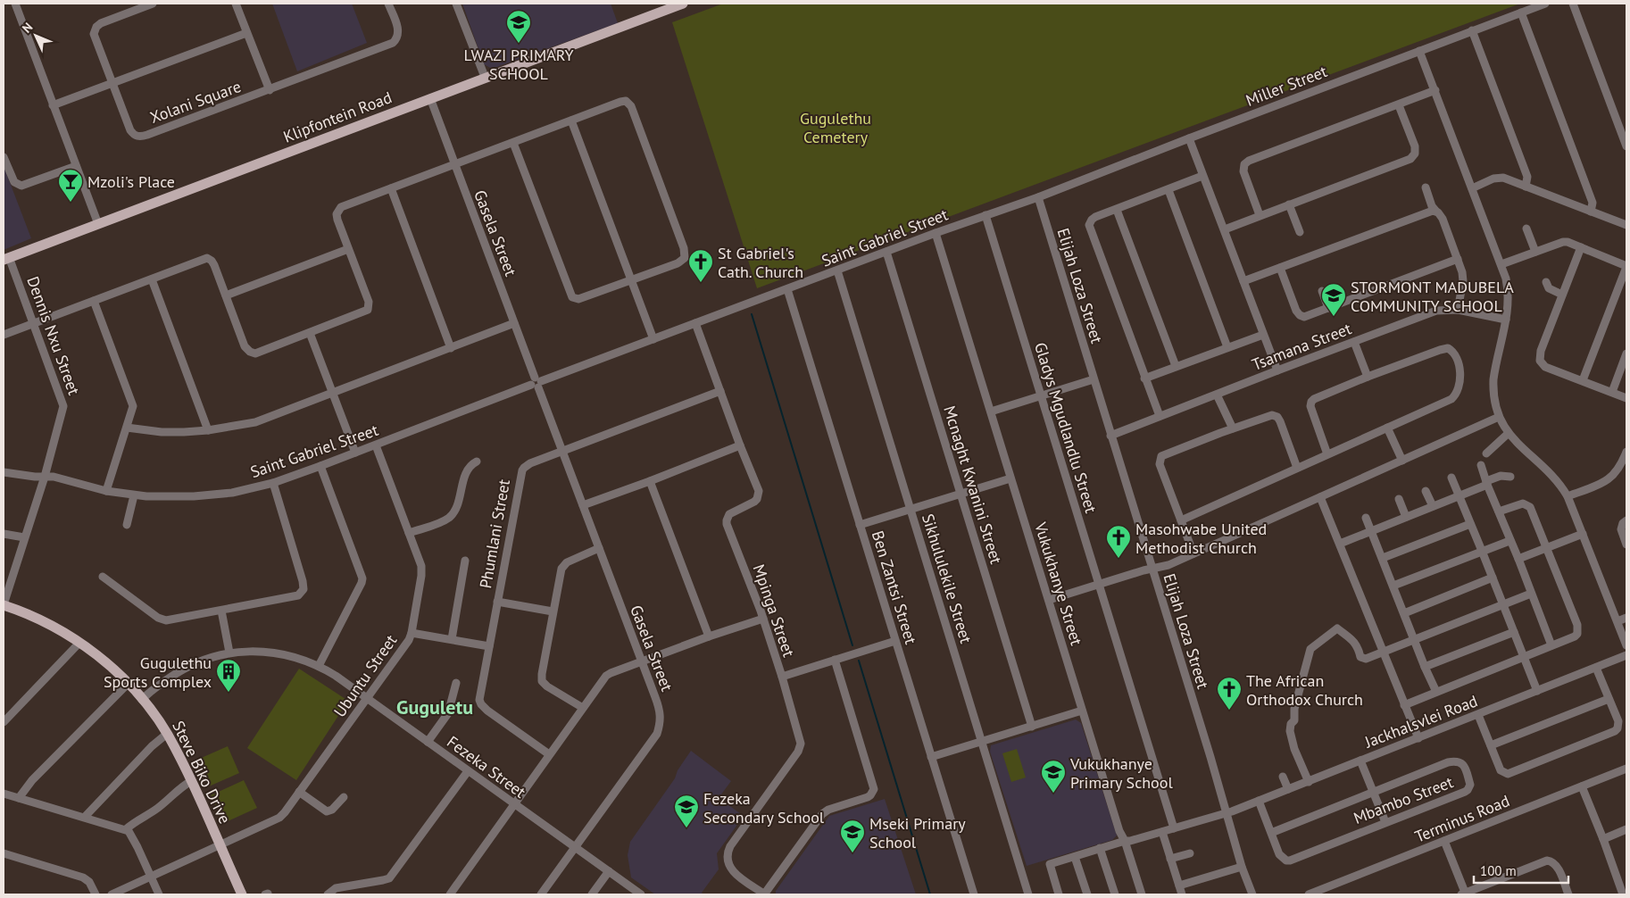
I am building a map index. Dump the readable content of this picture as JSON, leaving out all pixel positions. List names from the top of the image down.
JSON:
{
  "streets": {
    "main road": ["Klipfontein Road", "Steve Biko Drive"],
    "street": [
      "Miller Street",
      "Xolani Square",
      "Gasela Street",
      "Saint Gabriel Street",
      "Elijah Loza Street",
      "Dennis Nxu Street",
      "Tsamana Street",
      "Gladys Mgudlandlu Street",
      "Mcnaght Kwanini Street",
      "Phumlani Street",
      "Sikhululekile Street",
      "Vukukhanye Street",
      "Ben Zantsi Street",
      "Mpinga Street",
      "Ubuntu Street",
      "Jackhalsvlei Road",
      "Fezeka Street",
      "Mbambo Street",
      "Terminus Road"
    ]
  },
  "crossings": [
    ["Miller Street", "Saint Gabriel Street"],
    ["Miller Street", "Elijah Loza Street"],
    ["Klipfontein Road", "Gasela Street"],
    ["Klipfontein Road", "Dennis Nxu Street"],
    ["Gasela Street", "Saint Gabriel Street"],
    ["Gasela Street", "Phumlani Street"],
    ["Gasela Street", "Fezeka Street"],
    ["Saint Gabriel Street", "Elijah Loza Street"],
    ["Saint Gabriel Street", "Dennis Nxu Street"],
    ["Saint Gabriel Street", "Gladys Mgudlandlu Street"],
    ["Saint Gabriel Street", "Mcnaght Kwanini Street"],
    ["Saint Gabriel Street", "Sikhululekile Street"],
    ["Saint Gabriel Street", "Vukukhanye Street"],
    ["Saint Gabriel Street", "Ben Zantsi Street"],
    ["Saint Gabriel Street", "Mpinga Street"],
    ["Saint Gabriel Street", "Ubuntu Street"],
    ["Elijah Loza Street", "Tsamana Street"],
    ["Elijah Loza Street", "Jackhalsvlei Road"],
    ["Dennis Nxu Street", "Steve Biko Drive"],
    ["Phumlani Street", "Mpinga Street"],
    ["Ubuntu Street", "Fezeka Street"],
    ["Ubuntu Street", "Steve Biko Drive"],
    ["Jackhalsvlei Road", "Mbambo Street"],
    ["Fezeka Street", "Steve Biko Drive"]
  ],
  "districts": ["Guguletu"],
  "parks": ["Gugulethu Cemetery"],
  "places": {
    "school or university": [
      "LWAZI PRIMARY SCHOOL",
      "STORMONT MADUBELA COMMUNITY SCHOOL",
      "Vukukhanye Primary School",
      "Fezeka Secondary School",
      "Mseki Primary School"
    ],
    "bar": ["Mzoli's Place"],
    "church": ["St Gabriel's Cath. Church", "Masohwabe United Methodist Church", "The African Orthodox Church"],
    "building": ["Gugulethu Sports Complex"]
  },
  "scale_bar": "100 m",
  "north": "top left"
}
